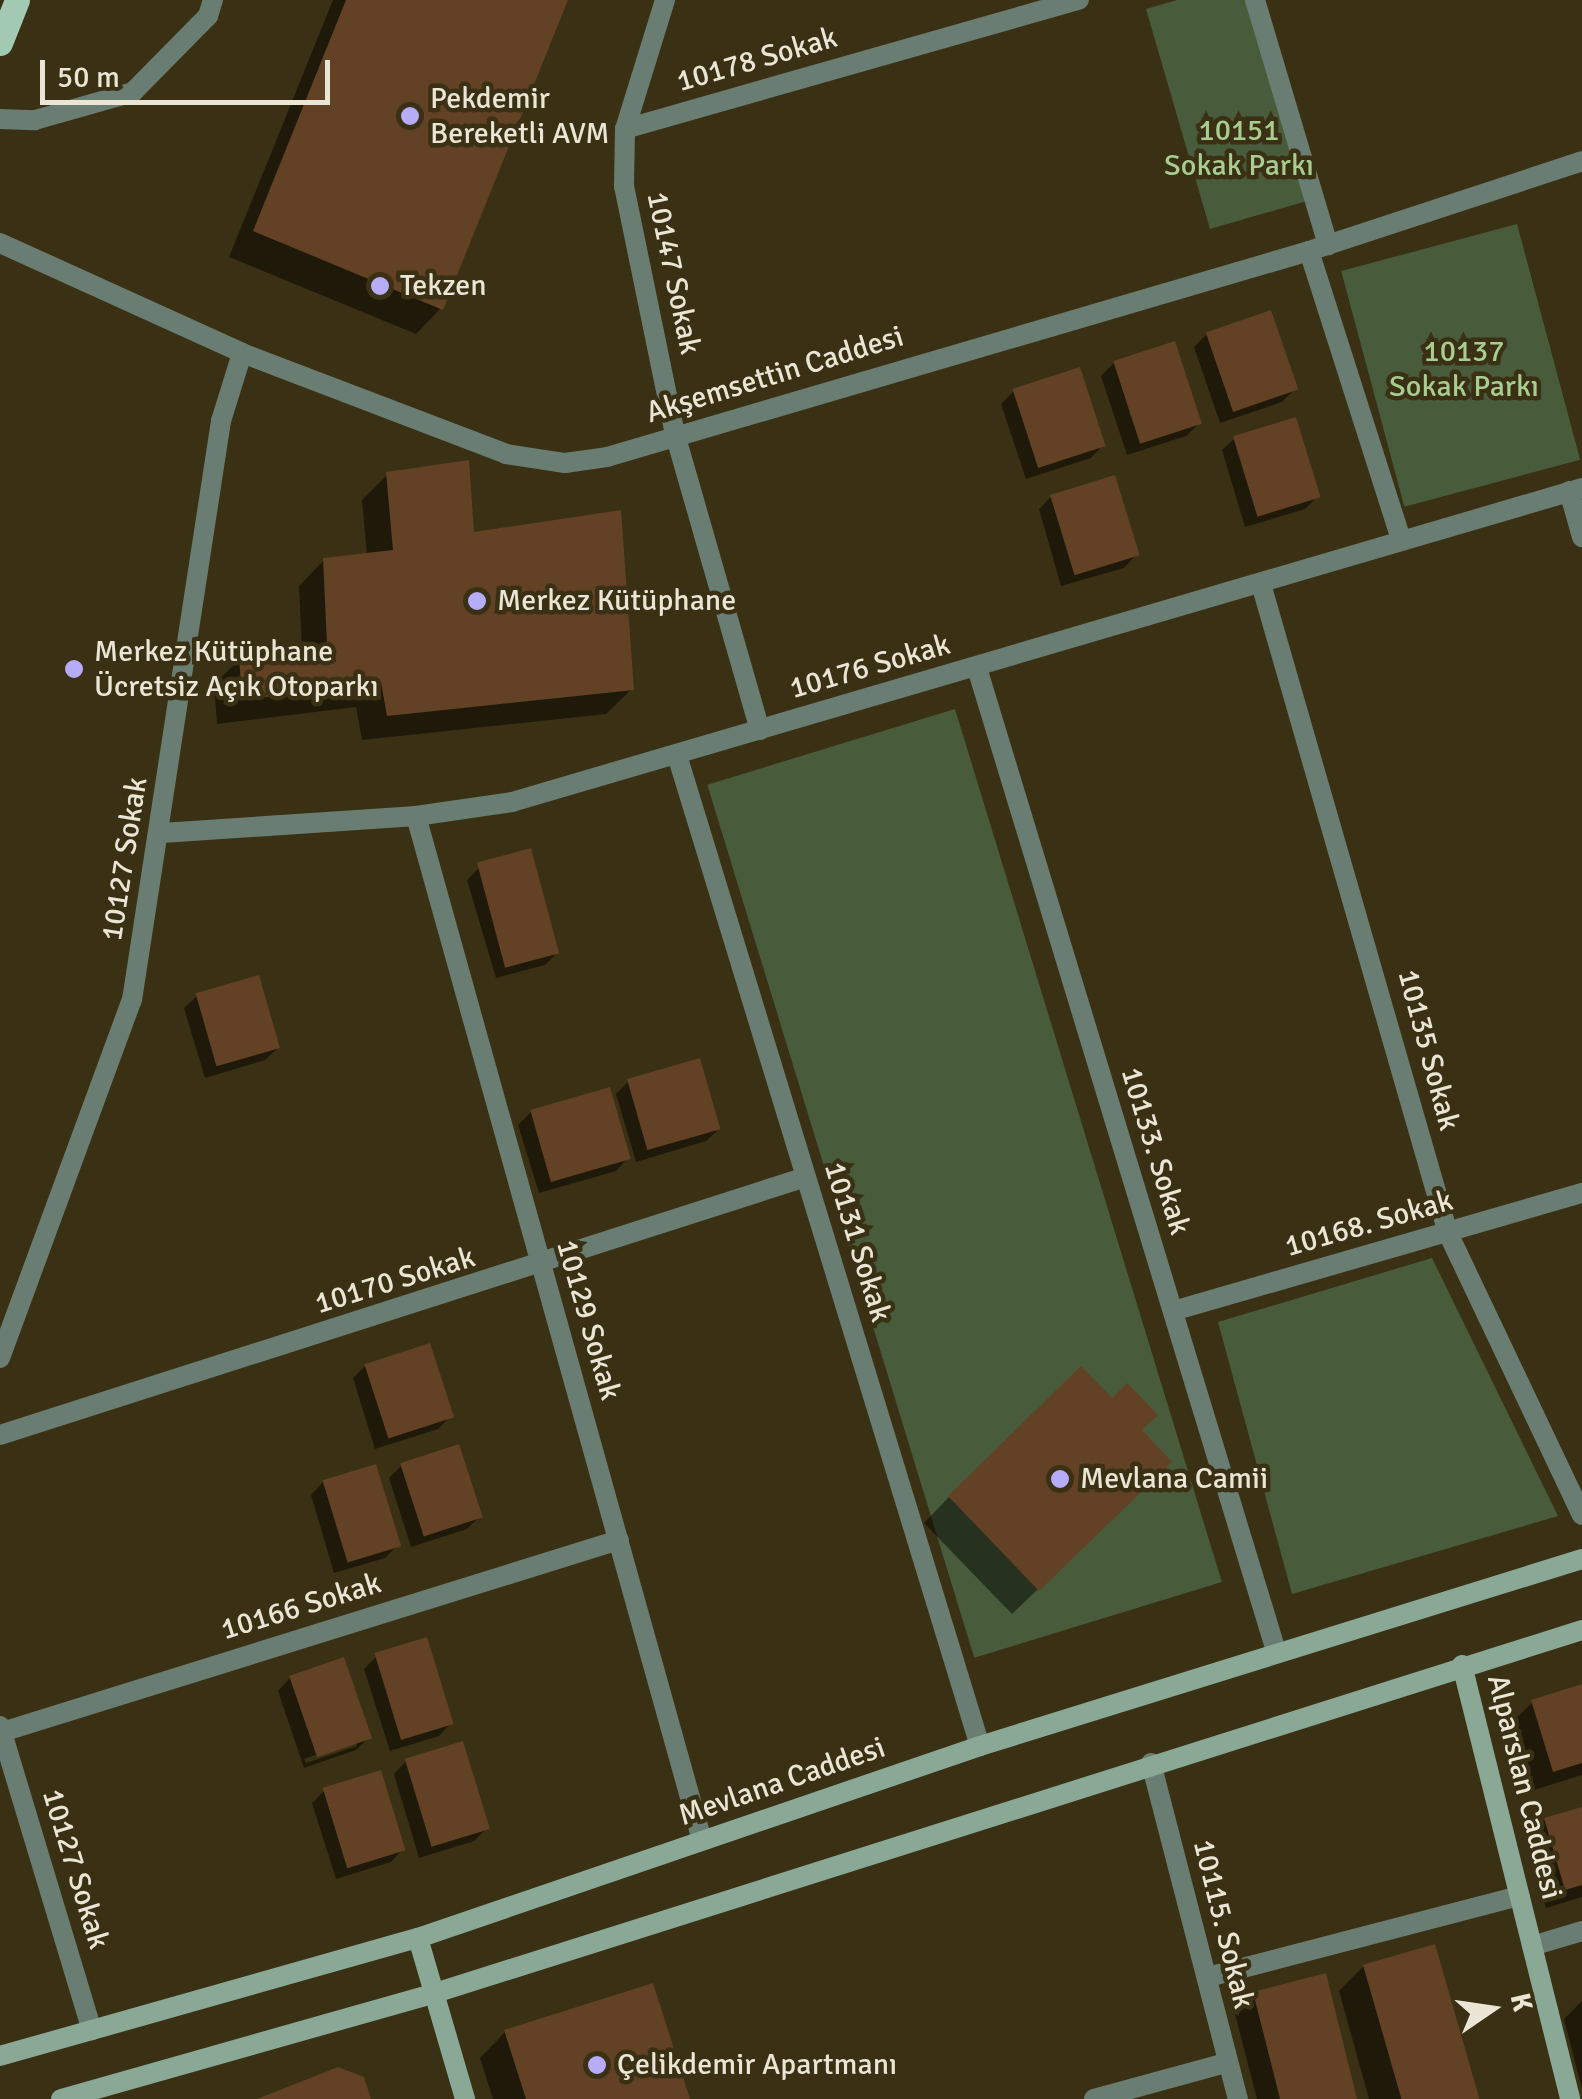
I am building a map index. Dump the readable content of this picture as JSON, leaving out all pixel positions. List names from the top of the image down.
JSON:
{
  "streets": {
    "street": [
      "10178 Sokak",
      "10147 Sokak",
      "Akşemsettin Caddesi",
      "10176 Sokak",
      "10127 Sokak",
      "10135 Sokak",
      "10133. Sokak",
      "10168. Sokak",
      "10131 Sokak",
      "10170 Sokak",
      "10129 Sokak",
      "10166 Sokak",
      "Mevlana Caddesi",
      "Alparslan Caddesi",
      "10115. Sokak"
    ]
  },
  "crossings": [
    ["10178 Sokak", "10147 Sokak"],
    ["10147 Sokak", "Akşemsettin Caddesi"],
    ["10147 Sokak", "10176 Sokak"],
    ["Akşemsettin Caddesi", "10127 Sokak"],
    ["10176 Sokak", "10127 Sokak"],
    ["10176 Sokak", "10135 Sokak"],
    ["10176 Sokak", "10133. Sokak"],
    ["10176 Sokak", "10131 Sokak"],
    ["10176 Sokak", "10129 Sokak"],
    ["10127 Sokak", "10166 Sokak"],
    ["10127 Sokak", "Mevlana Caddesi"],
    ["10135 Sokak", "10168. Sokak"],
    ["10133. Sokak", "10168. Sokak"],
    ["10133. Sokak", "Mevlana Caddesi"],
    ["10131 Sokak", "10170 Sokak"],
    ["10131 Sokak", "Mevlana Caddesi"],
    ["10170 Sokak", "10129 Sokak"],
    ["10129 Sokak", "10166 Sokak"],
    ["10129 Sokak", "Mevlana Caddesi"]
  ],
  "parks": ["10151 Sokak Parkı", "10137 Sokak Parkı"],
  "places": [
    "Pekdemir Bereketli AVM",
    "Tekzen",
    "Merkez Kütüphane",
    "Merkez Kütüphane Ücretsiz Açık Otoparkı",
    "Mevlana Camii",
    "Çelikdemir Apartmanı"
  ],
  "scale_bar": "50 m",
  "north": "right"
}
